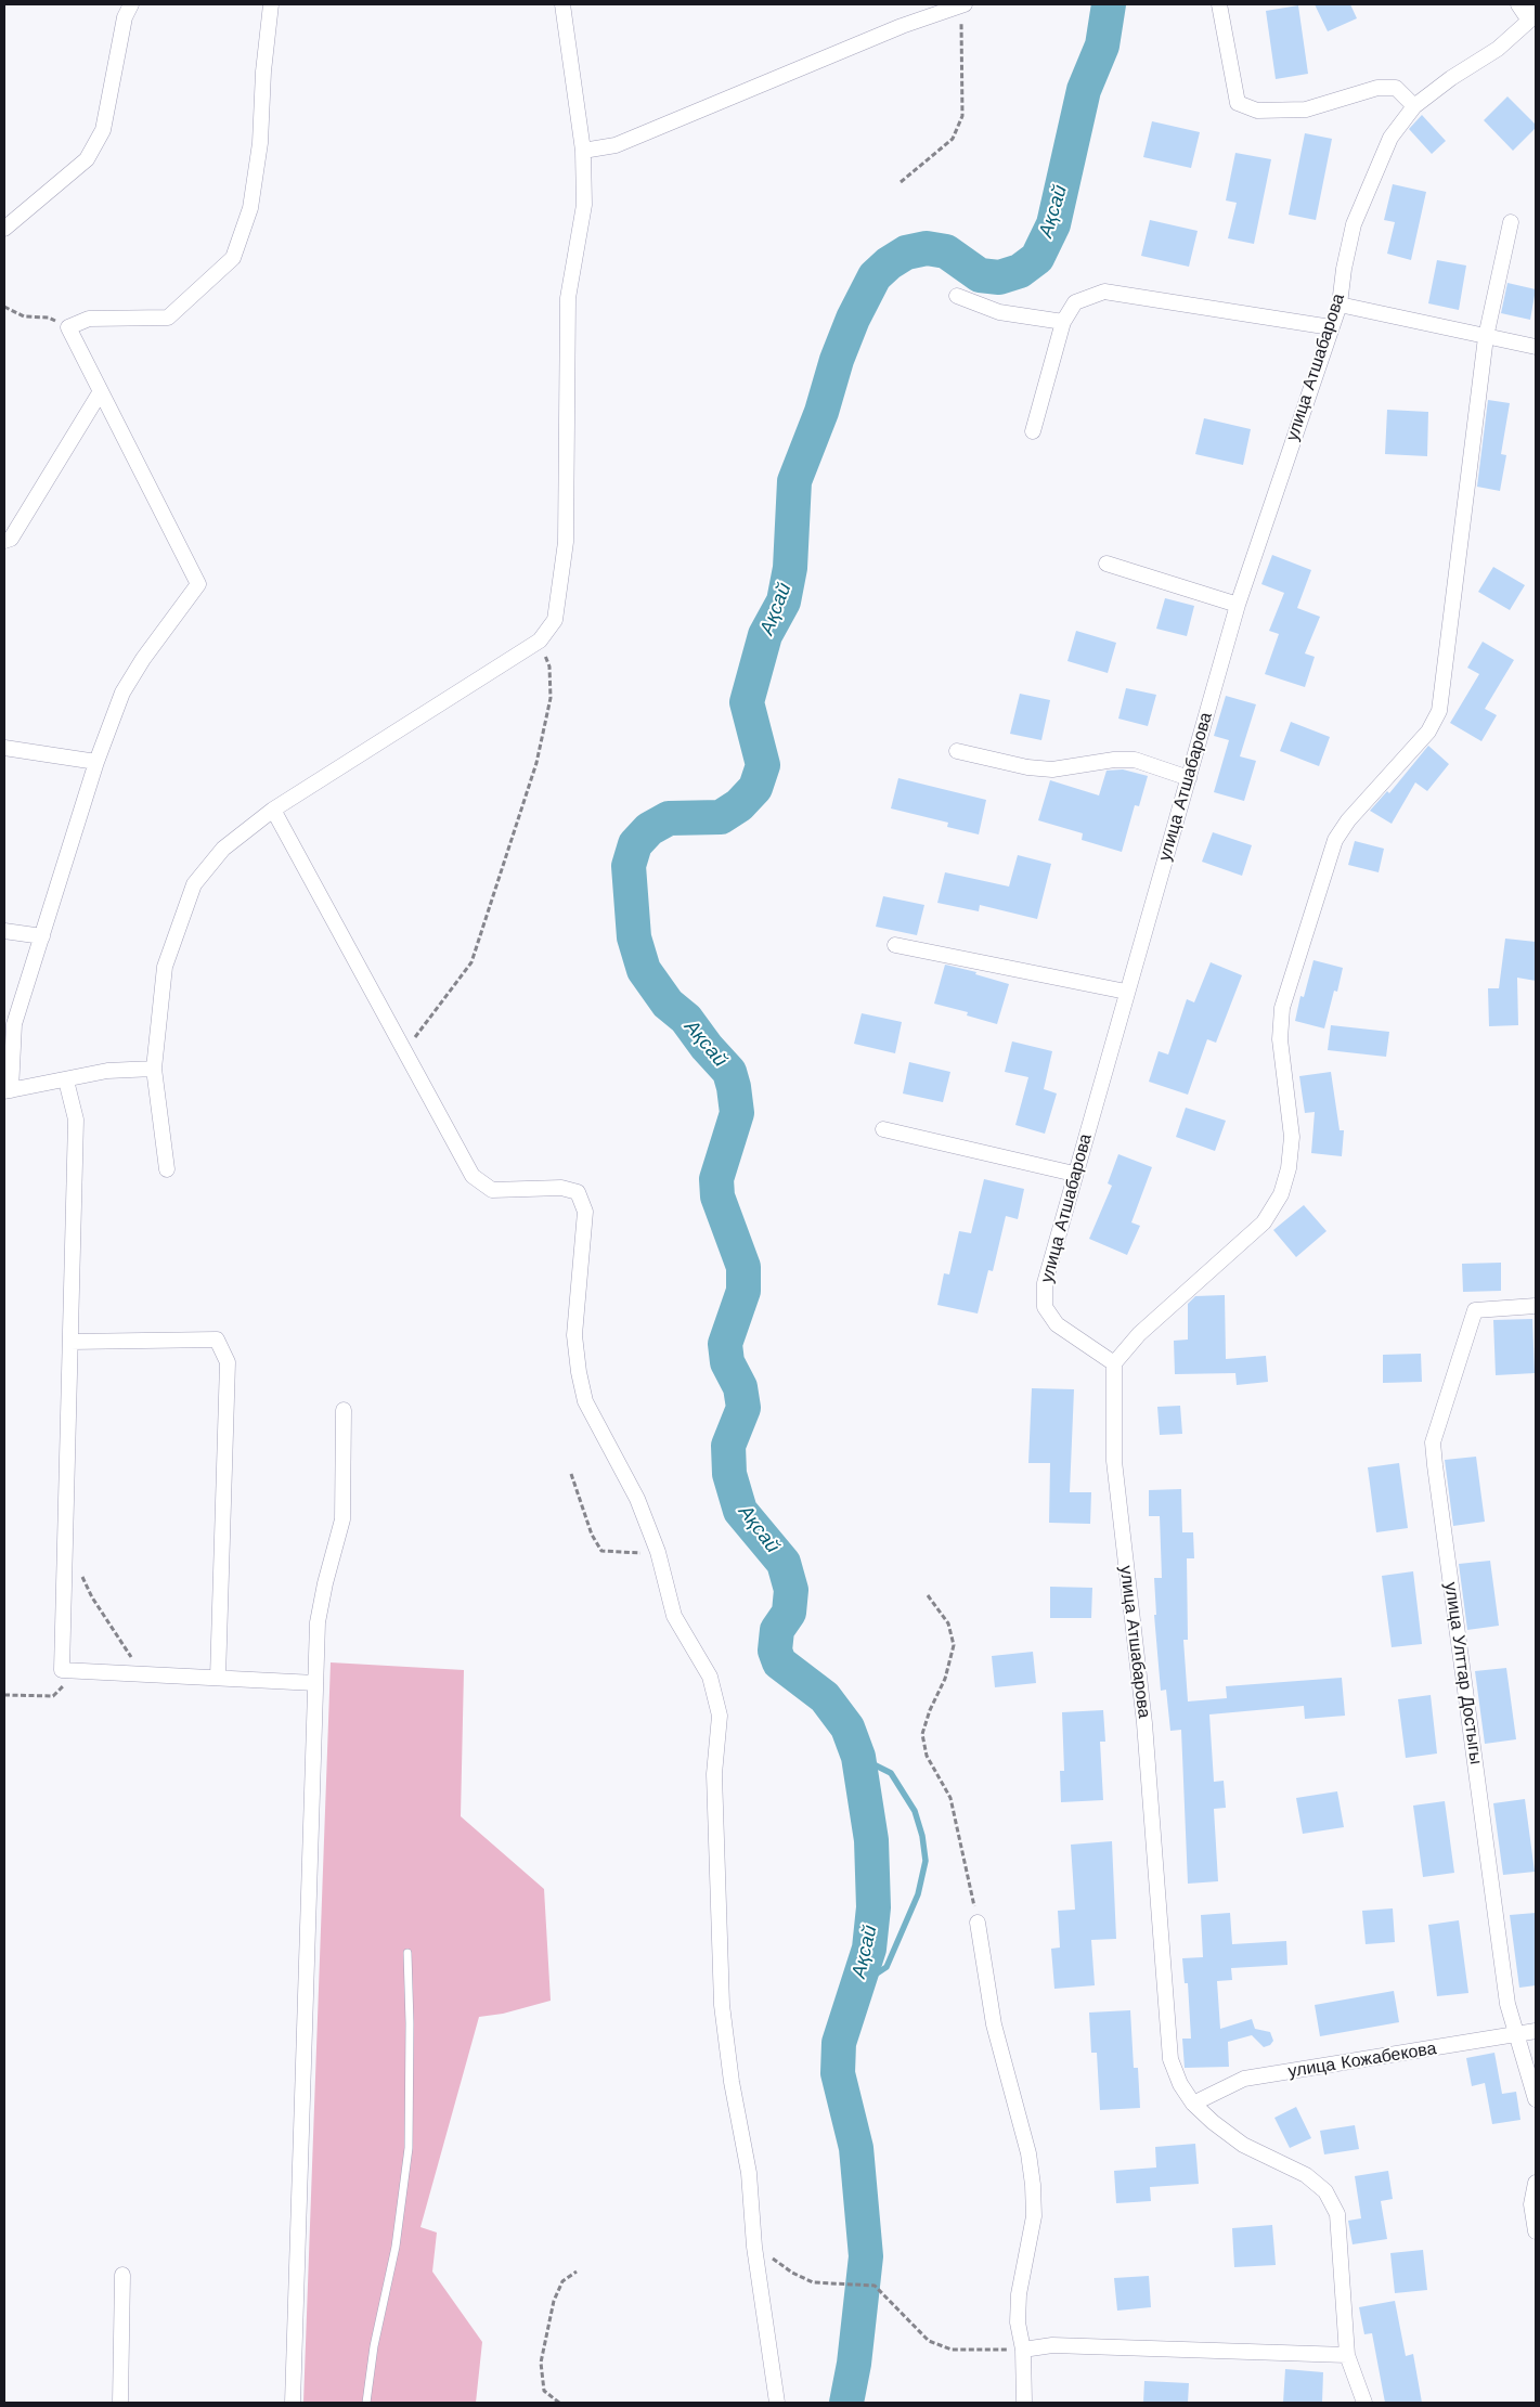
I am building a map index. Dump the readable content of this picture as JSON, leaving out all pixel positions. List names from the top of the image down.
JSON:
{
  "streets": {
    "street": ["улица Атшабарова", "улица Улттар Достыгы", "улица Кожабекова"]
  },
  "crossings": [
    ["улица Атшабарова", "улица Кожабекова"],
    ["улица Улттар Достыгы", "улица Кожабекова"]
  ],
  "water": ["Ақсай"]
}
